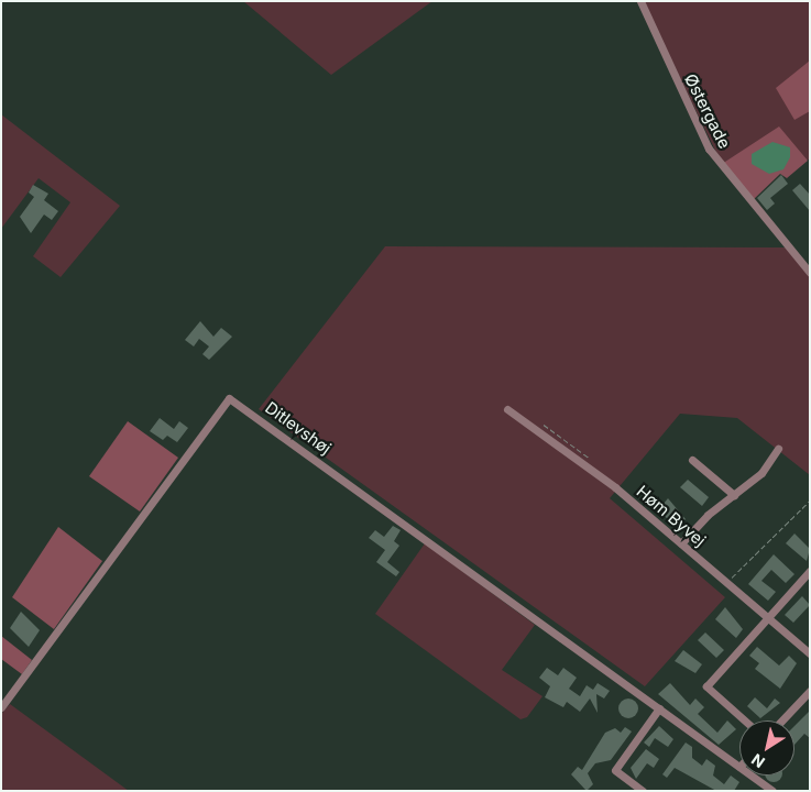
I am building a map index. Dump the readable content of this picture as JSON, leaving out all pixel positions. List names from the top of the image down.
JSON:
{
  "streets": {
    "street": ["Østergade", "Ditlevshøj", "Høm Byvej"]
  },
  "north": "bottom left"
}
